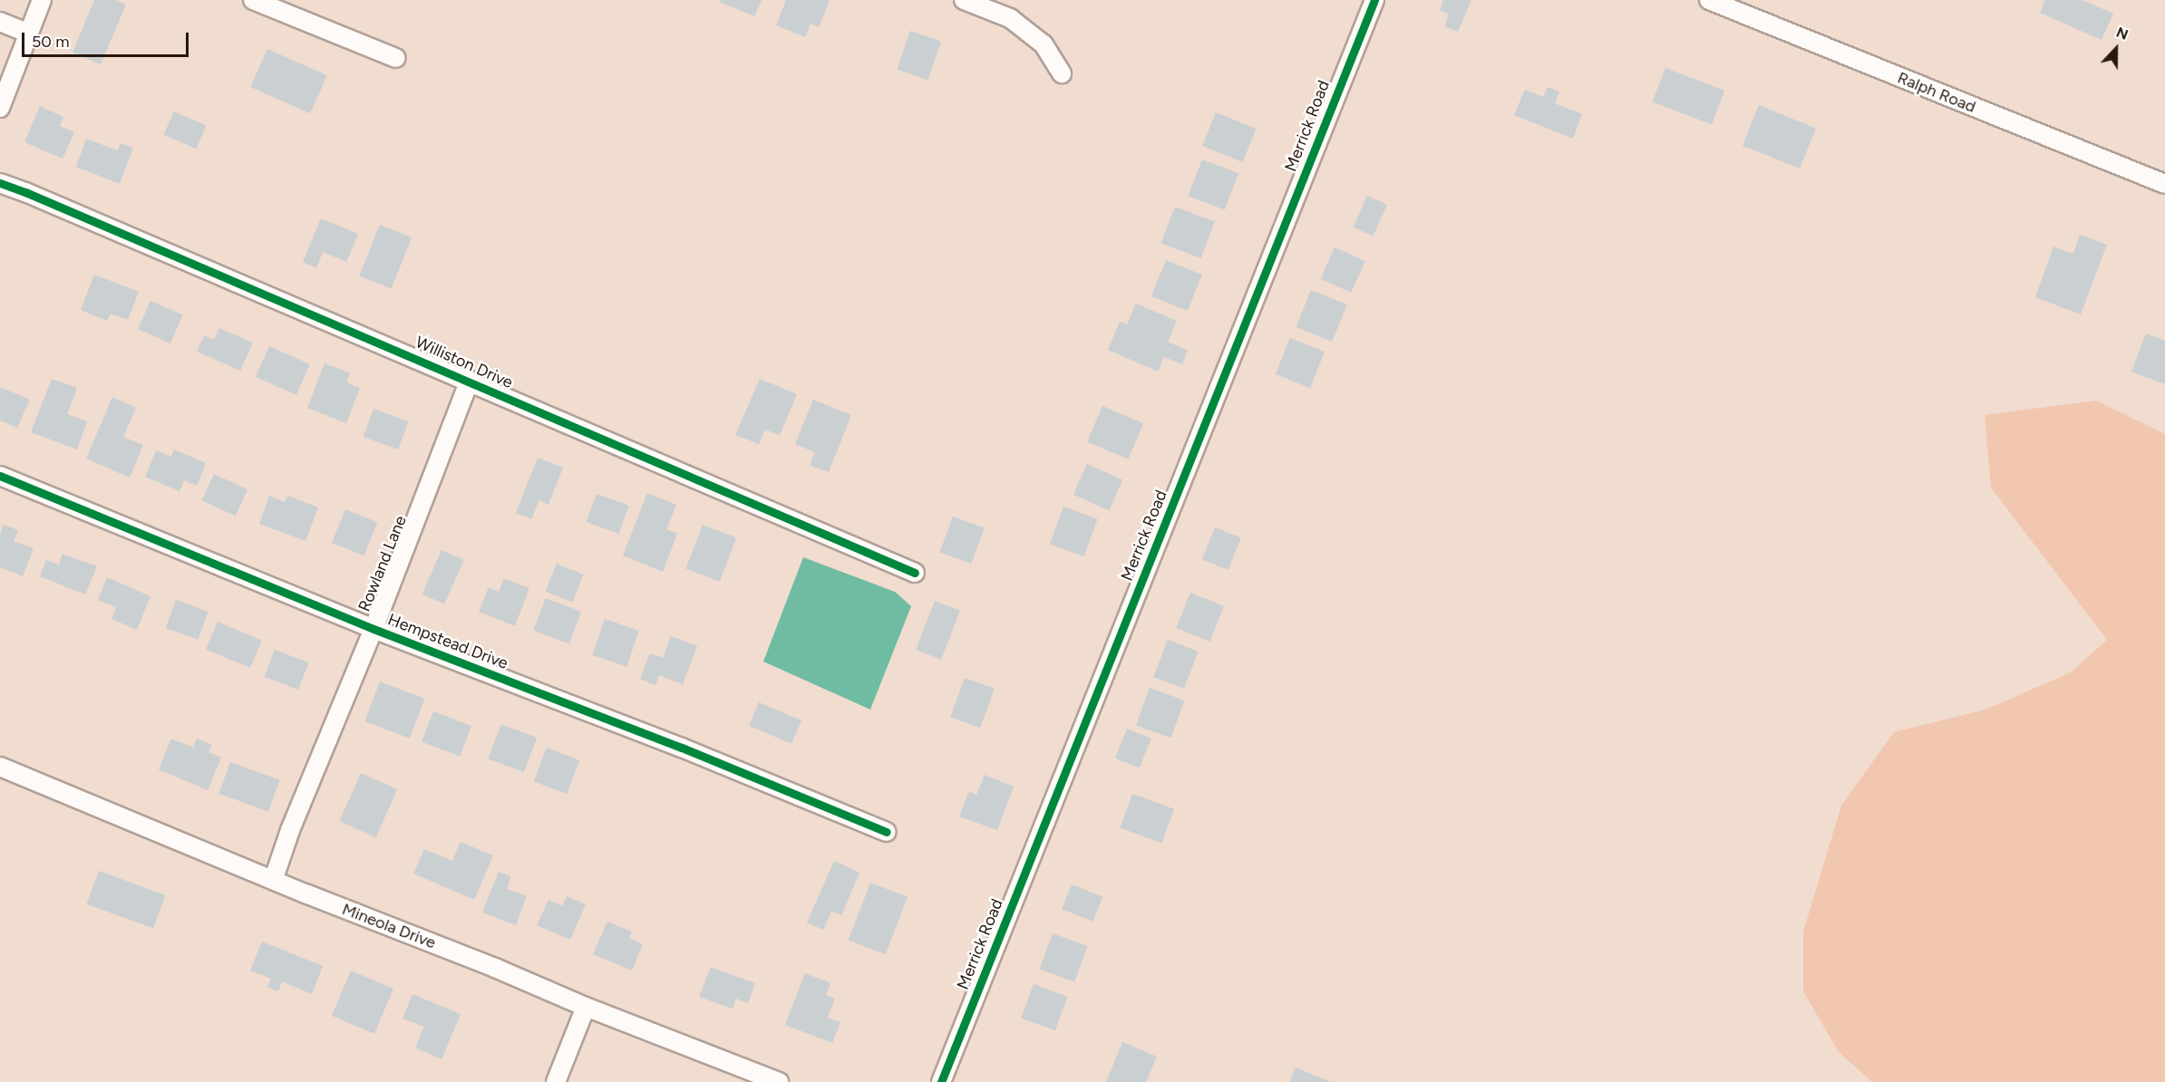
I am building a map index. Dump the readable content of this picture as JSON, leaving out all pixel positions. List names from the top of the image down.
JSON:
{
  "streets": {
    "street": [
      "Ralph Road",
      "Merrick Road",
      "Williston Drive",
      "Rowland Lane",
      "Hempstead Drive",
      "Mineola Drive"
    ]
  },
  "crossings": [
    ["Williston Drive", "Rowland Lane"],
    ["Rowland Lane", "Hempstead Drive"],
    ["Rowland Lane", "Mineola Drive"]
  ],
  "scale_bar": "50 m",
  "north": "top"
}
